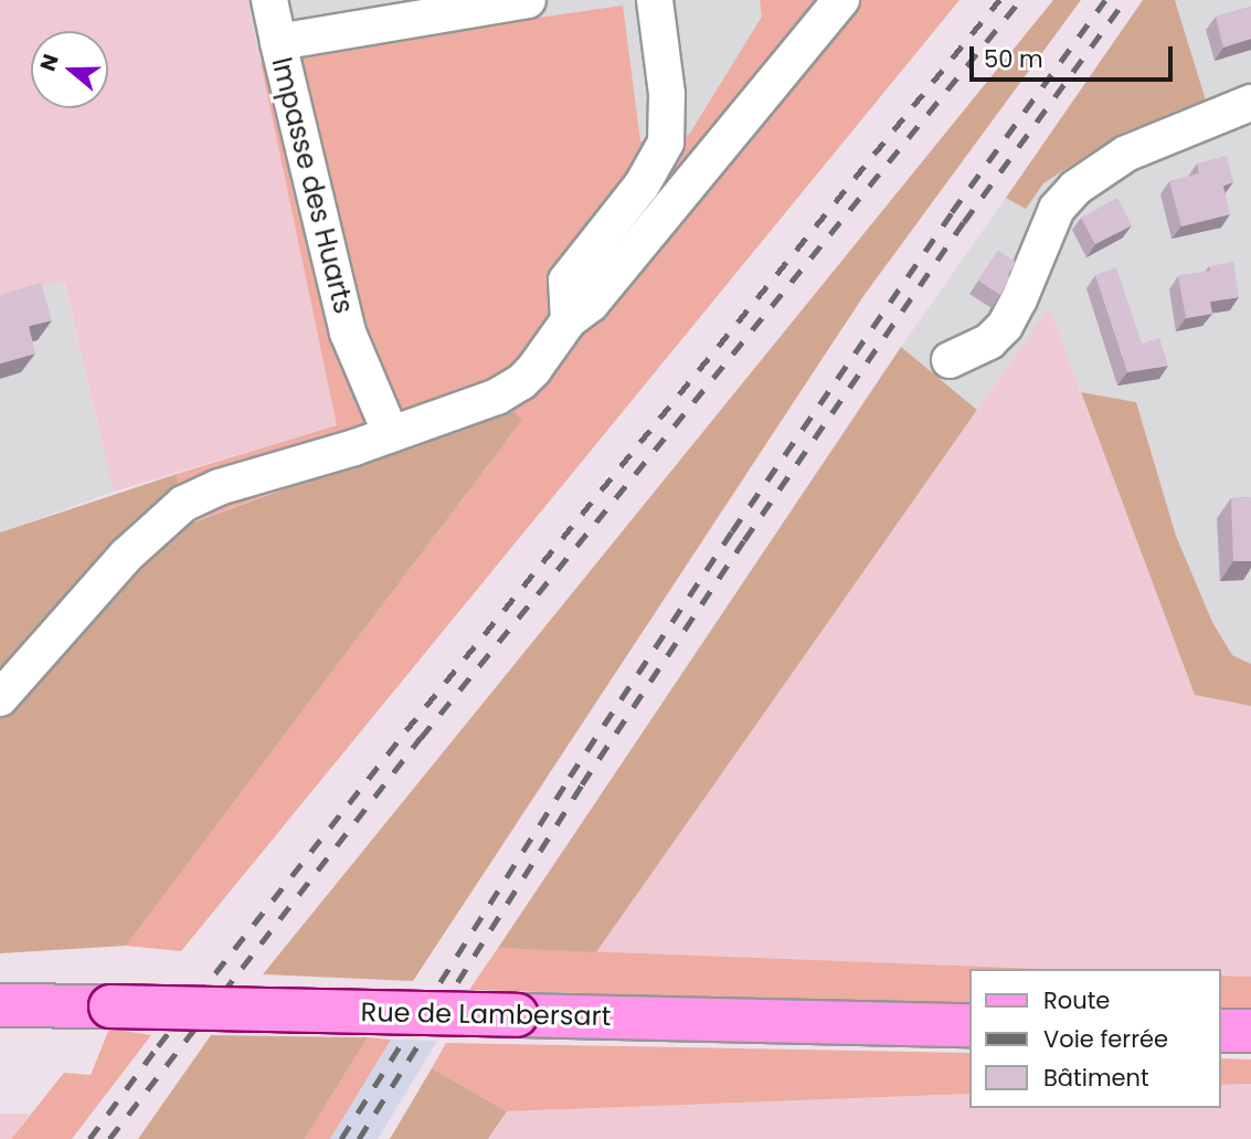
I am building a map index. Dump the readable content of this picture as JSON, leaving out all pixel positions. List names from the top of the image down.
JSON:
{
  "streets": {
    "main road": ["Rue de Lambersart"],
    "street": ["Impasse des Huarts"]
  },
  "legend": ["Route", "Voie ferrée", "Bâtiment"],
  "scale_bar": "50 m",
  "north": "left"
}
